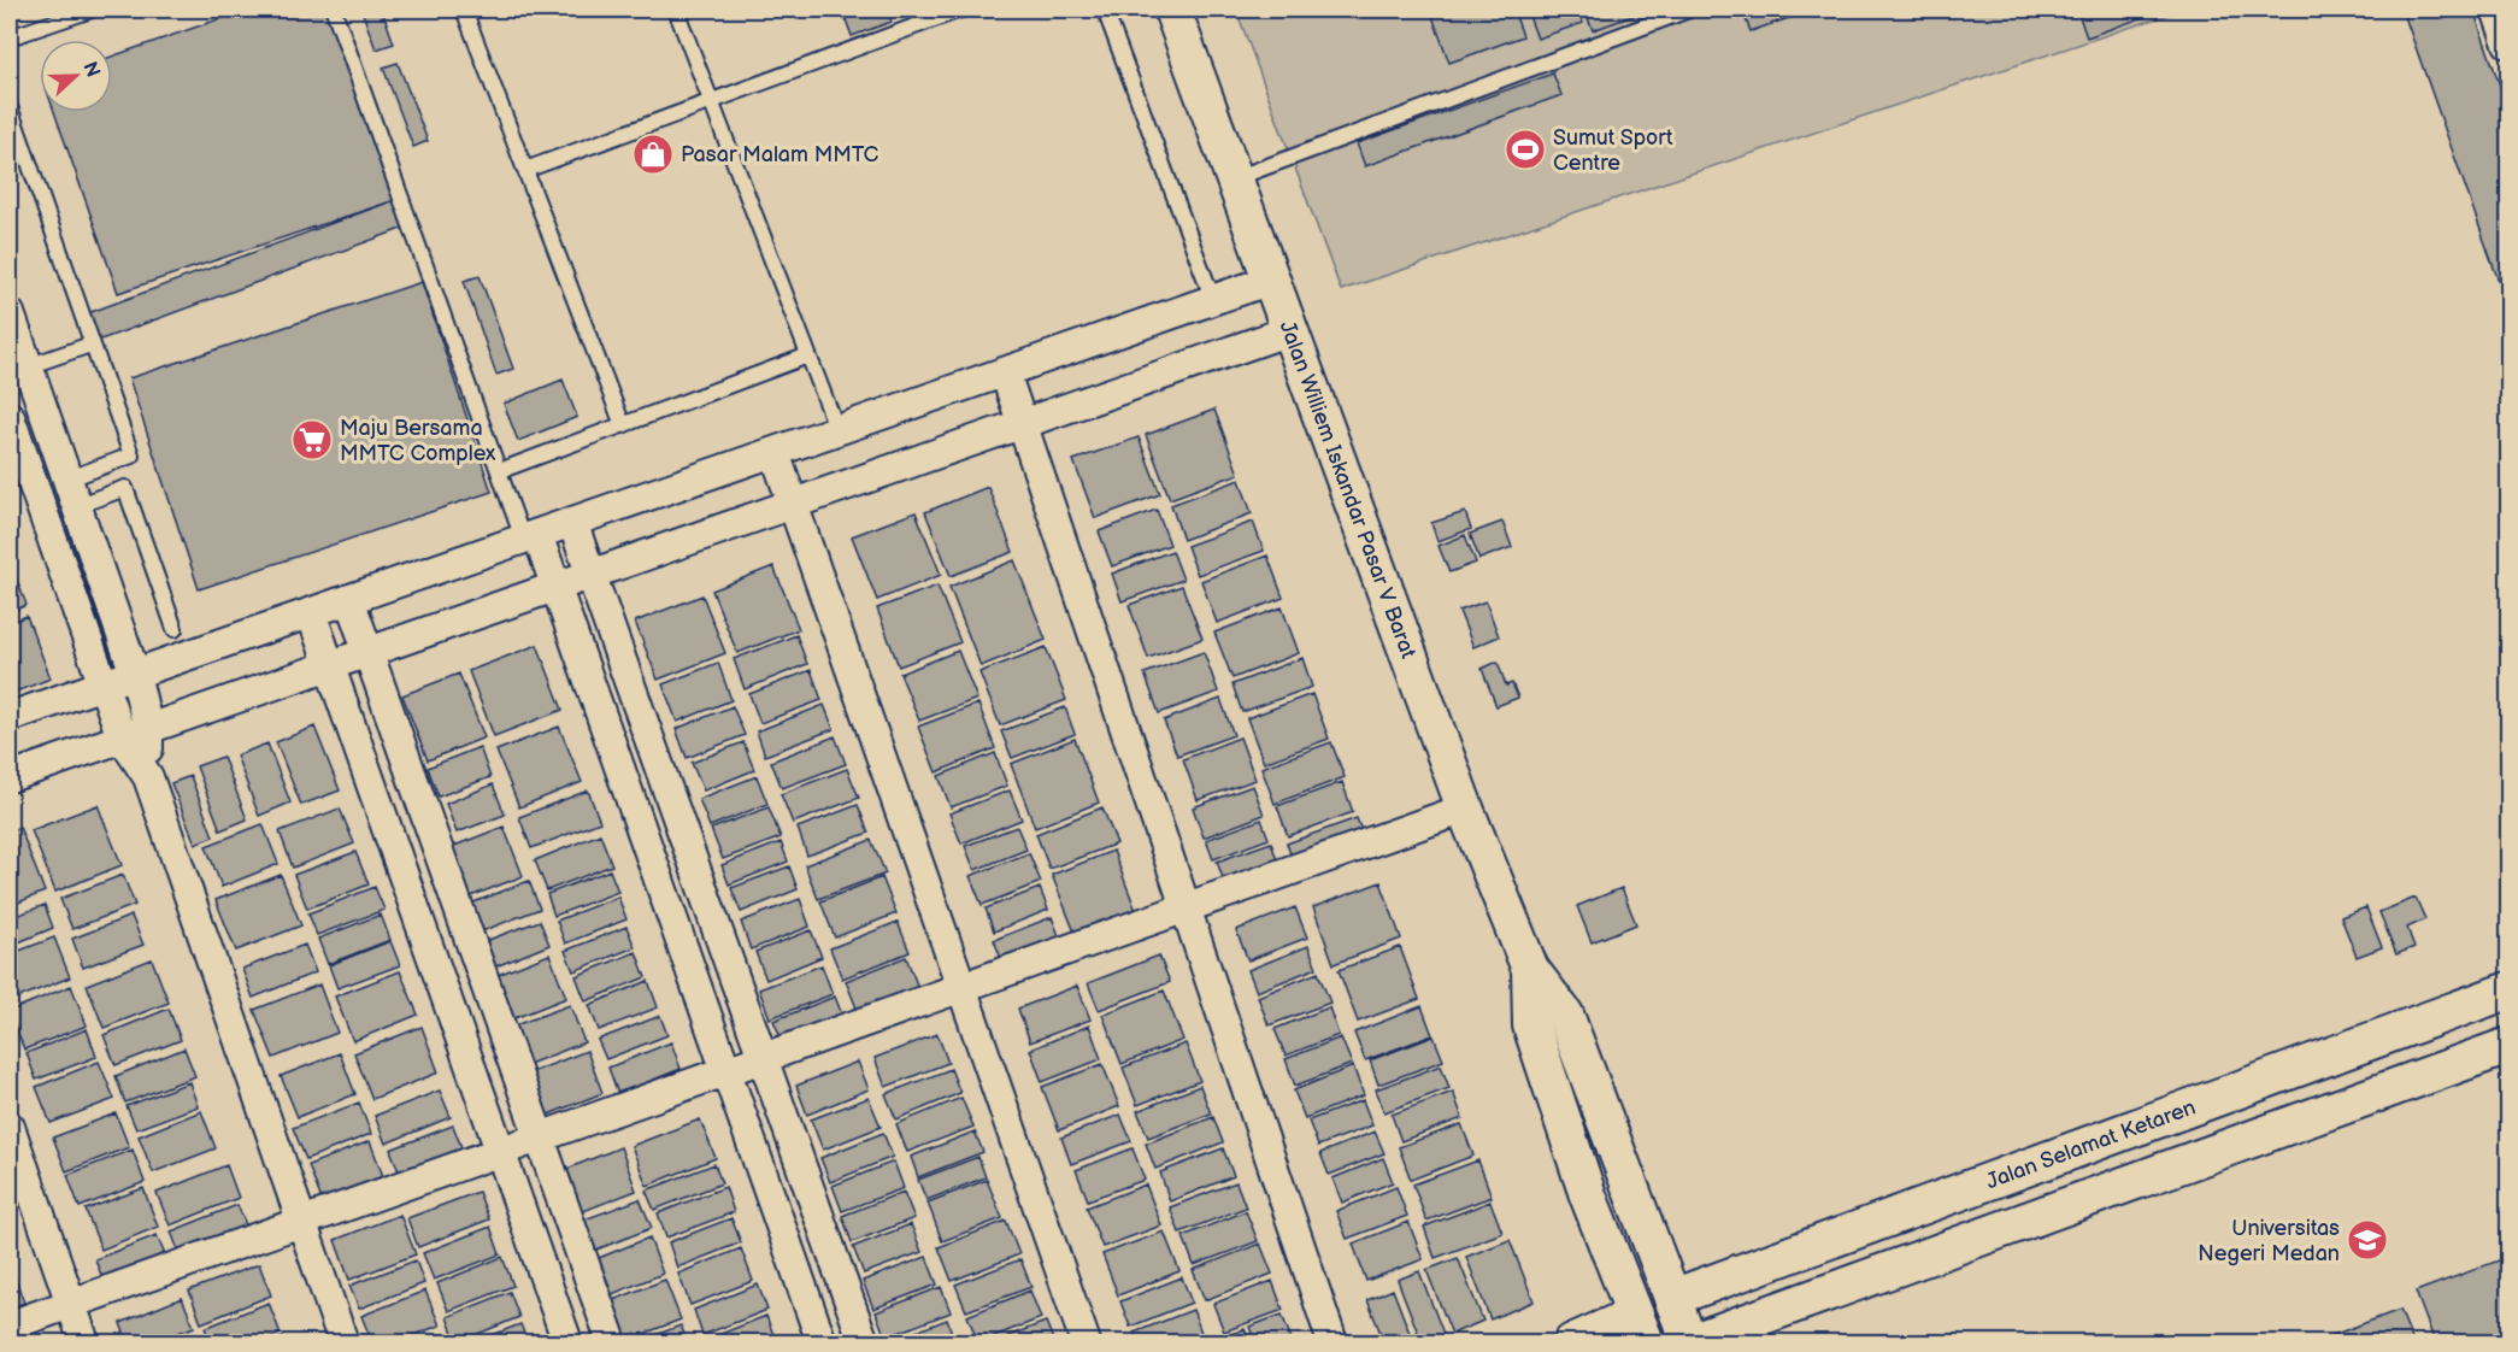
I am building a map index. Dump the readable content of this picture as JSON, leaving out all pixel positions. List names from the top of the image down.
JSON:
{
  "streets": {
    "street": ["Jalan Williem Iskandar Pasar V Barat", "Jalan Selamat Ketaren"]
  },
  "crossings": [
    ["Jalan Williem Iskandar Pasar V Barat", "Jalan Selamat Ketaren"]
  ],
  "places": {
    "sports": ["Sumut Sport Centre"],
    "shop": ["Pasar Malam MMTC"],
    "supermarket": ["Maju Bersama MMTC Complex"],
    "school or university": ["Universitas Negeri Medan"]
  },
  "north": "right"
}
